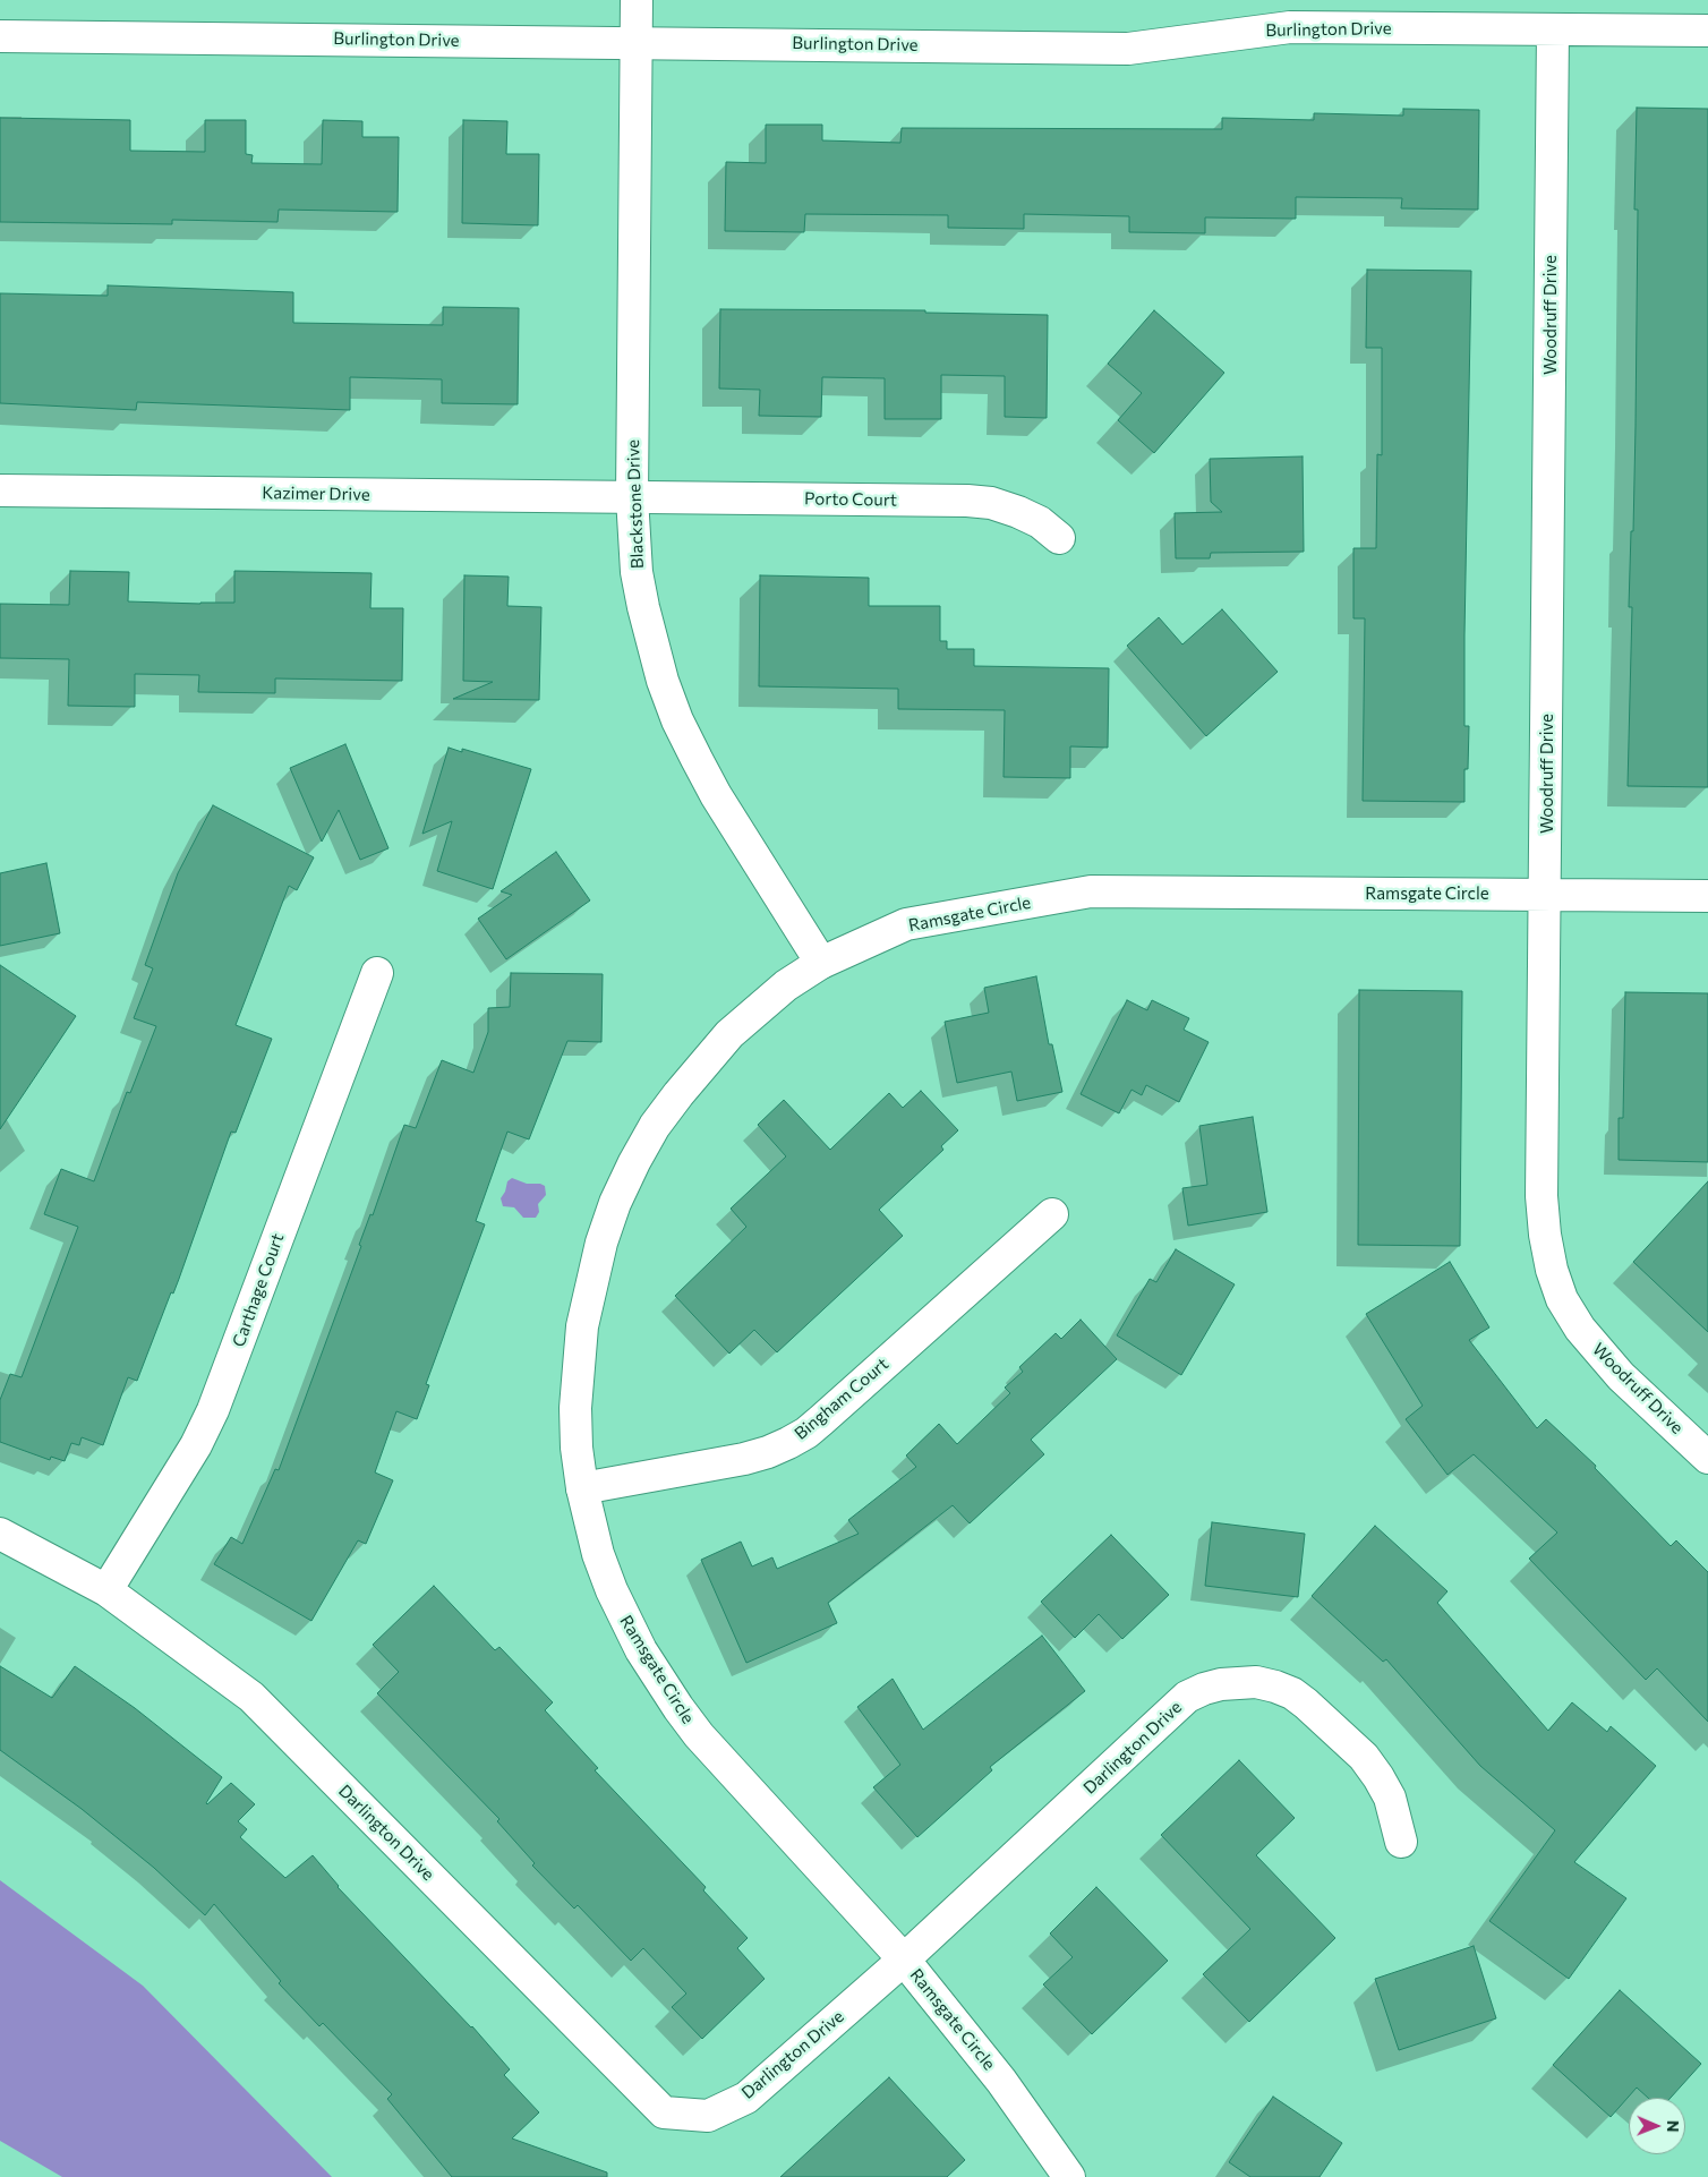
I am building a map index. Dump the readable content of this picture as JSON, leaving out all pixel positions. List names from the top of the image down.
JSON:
{
  "streets": {
    "street": [
      "Burlington Drive",
      "Woodruff Drive",
      "Kazimer Drive",
      "Porto Court",
      "Blackstone Drive",
      "Ramsgate Circle",
      "Carthage Court",
      "Bingham Court",
      "Darlington Drive"
    ]
  },
  "crossings": [
    ["Burlington Drive", "Woodruff Drive"],
    ["Burlington Drive", "Blackstone Drive"],
    ["Woodruff Drive", "Ramsgate Circle"],
    ["Kazimer Drive", "Porto Court"],
    ["Kazimer Drive", "Blackstone Drive"],
    ["Porto Court", "Blackstone Drive"],
    ["Blackstone Drive", "Ramsgate Circle"],
    ["Ramsgate Circle", "Bingham Court"],
    ["Ramsgate Circle", "Darlington Drive"],
    ["Carthage Court", "Darlington Drive"]
  ],
  "north": "right"
}
